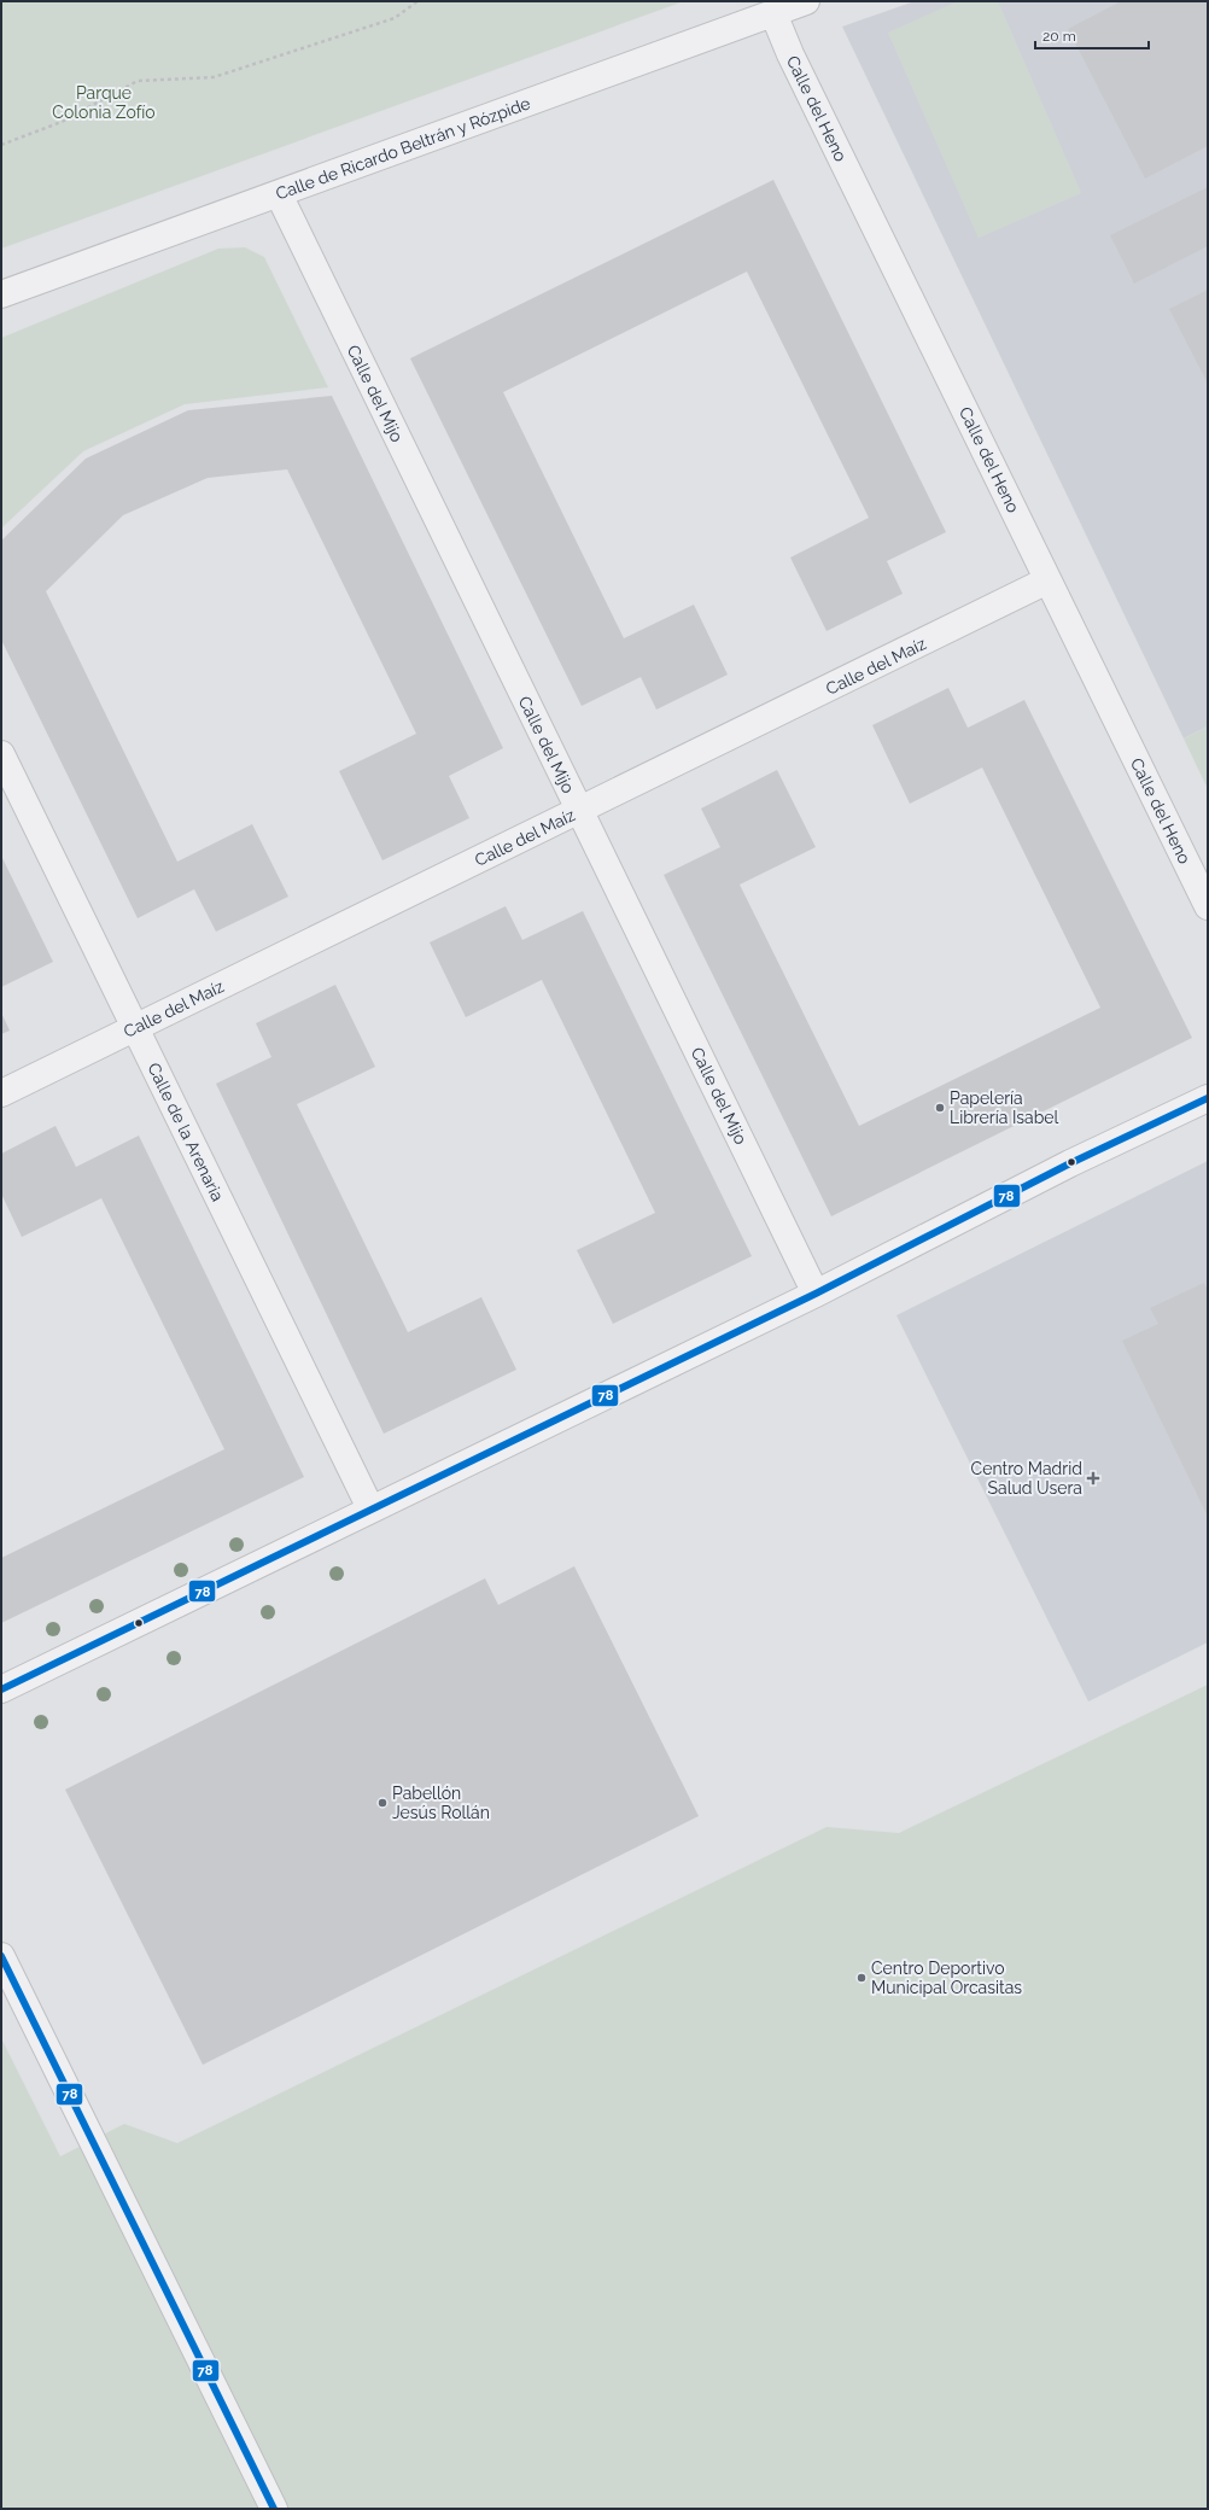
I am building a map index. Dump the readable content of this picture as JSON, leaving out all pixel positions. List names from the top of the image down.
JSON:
{
  "streets": {
    "street": [
      "Calle del Heno",
      "Calle de Ricardo Beltrán y Rózpide",
      "Calle del Mijo",
      "Calle del Maíz",
      "Calle de la Arenaria"
    ]
  },
  "crossings": [
    ["Calle del Heno", "Calle de Ricardo Beltrán y Rózpide"],
    ["Calle del Heno", "Calle del Maíz"],
    ["Calle de Ricardo Beltrán y Rózpide", "Calle del Mijo"],
    ["Calle del Mijo", "Calle del Maíz"],
    ["Calle del Maíz", "Calle de la Arenaria"]
  ],
  "parks": ["Parque Colonia Zofío"],
  "places": {
    "other": ["Papelería Librería Isabel", "Pabellón Jesús Rollán", "Centro Deportivo Municipal Orcasitas"],
    "health": ["Centro Madrid Salud Usera"]
  },
  "lines": ["transit line 78"],
  "scale_bar": "20 m"
}
